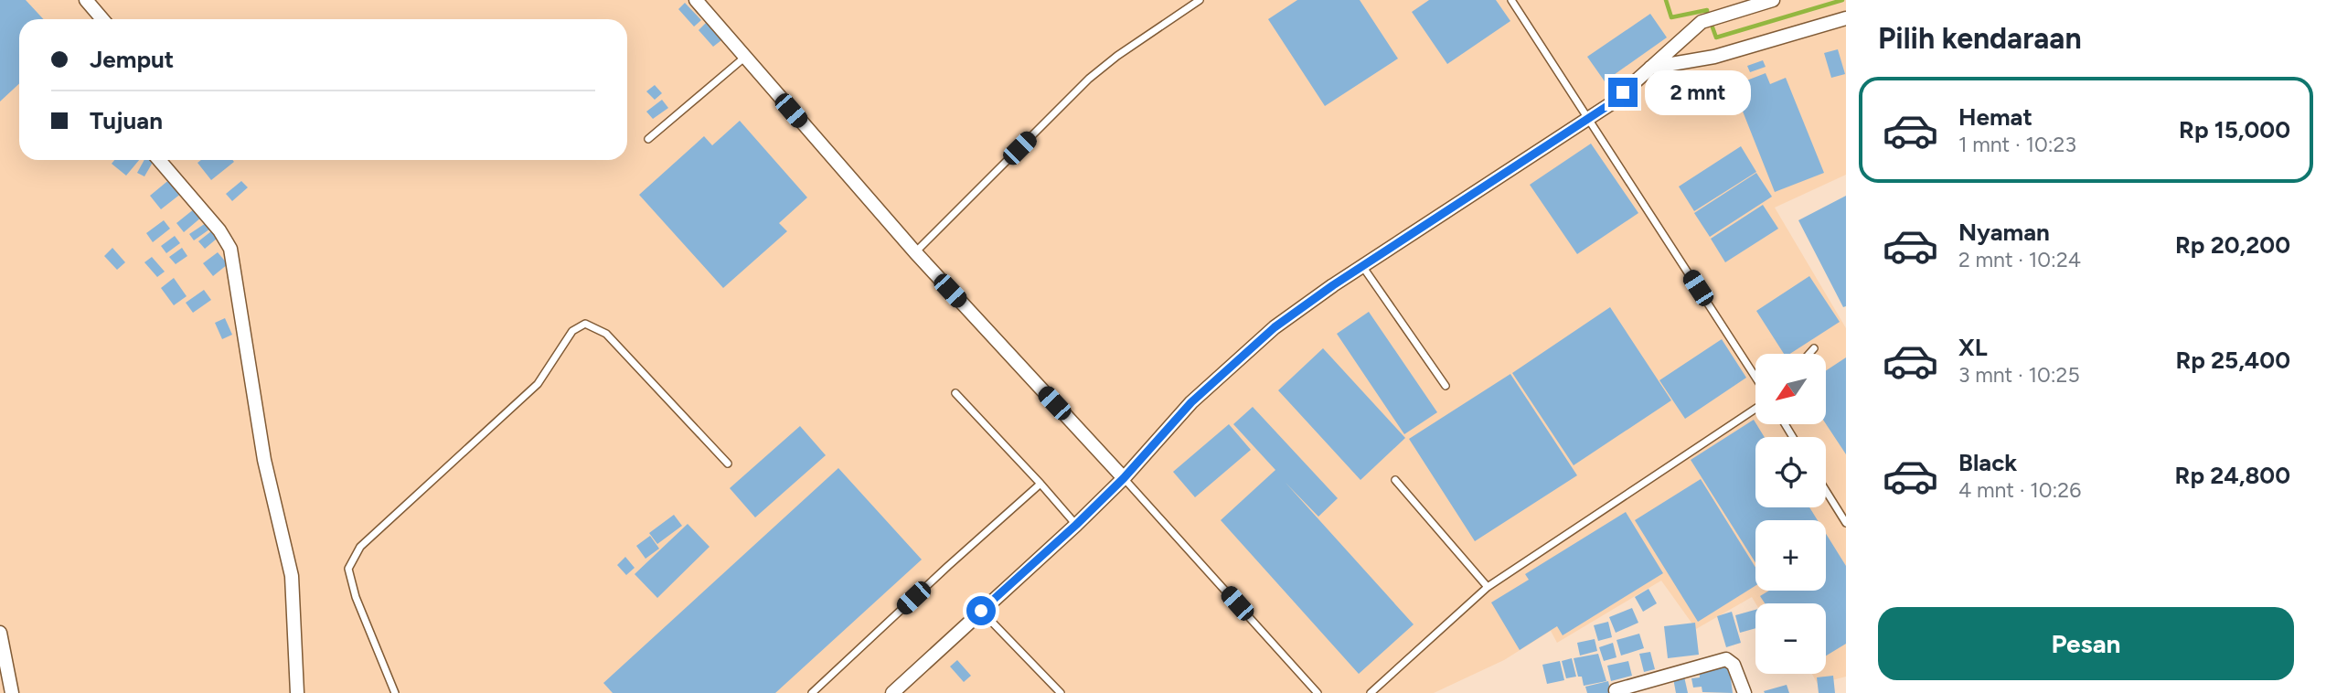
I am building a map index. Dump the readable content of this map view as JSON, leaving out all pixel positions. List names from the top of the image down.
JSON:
{
  "north": "bottom left",
  "page": {
    "heading": "Pilih kendaraan",
    "banner": ["Jemput", "Tujuan"],
    "bubble": "2 mnt",
    "list": [
      {
        "name": "Hemat",
        "note": "1 mnt · 10:23",
        "value": "Rp 15,000"
      },
      {
        "name": "Nyaman",
        "note": "2 mnt · 10:24",
        "value": "Rp 20,200"
      },
      {
        "name": "XL",
        "note": "3 mnt · 10:25",
        "value": "Rp 25,400"
      },
      {
        "name": "Black",
        "note": "4 mnt · 10:26",
        "value": "Rp 24,800"
      }
    ],
    "map_buttons": ["+", "−"],
    "buttons": "Pesan"
  }
}
